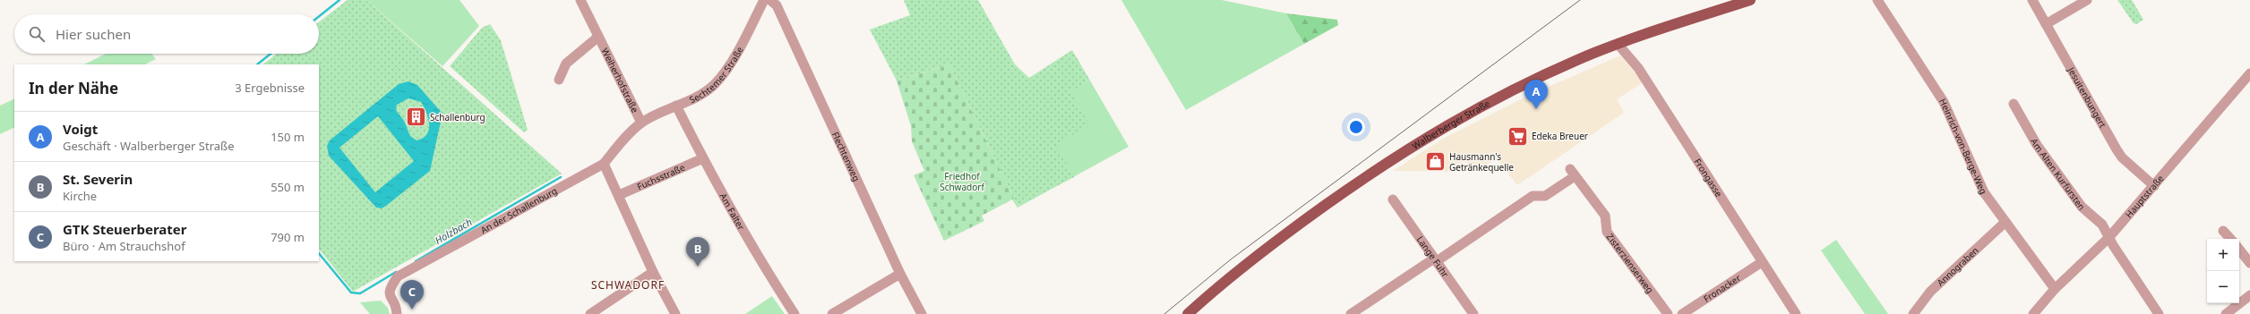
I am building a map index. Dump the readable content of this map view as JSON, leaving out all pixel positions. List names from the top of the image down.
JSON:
{
  "streets": {
    "main road": ["Walberberger Straße"],
    "street": [
      "Sechtemer Straße",
      "Weiherhofstraße",
      "Jesuitenbungert",
      "Heinrich-von-Berge-Weg",
      "Flechtenweg",
      "Am Alten Kurfürsten",
      "Fuchsstraße",
      "Frongasse",
      "Hauptstraße",
      "An der Schallenburg",
      "Am Falter",
      "Lange Fuhr",
      "Zisterzienserweg",
      "Annograben",
      "Fronacker"
    ]
  },
  "crossings": [
    ["Sechtemer Straße", "Weiherhofstraße"],
    ["Sechtemer Straße", "An der Schallenburg"],
    ["Sechtemer Straße", "Am Falter"],
    ["Weiherhofstraße", "An der Schallenburg"],
    ["Jesuitenbungert", "Hauptstraße"],
    ["Walberberger Straße", "Frongasse"],
    ["Heinrich-von-Berge-Weg", "Hauptstraße"],
    ["Heinrich-von-Berge-Weg", "Annograben"],
    ["Am Alten Kurfürsten", "Hauptstraße"],
    ["Fuchsstraße", "Am Falter"],
    ["Frongasse", "Fronacker"],
    ["Lange Fuhr", "Zisterzienserweg"]
  ],
  "districts": ["SCHWADORF"],
  "water": ["Holzbach"],
  "parks": ["Friedhof Schwadorf"],
  "places": {
    "building": ["Schallenburg"],
    "supermarket": ["Edeka Breuer"],
    "shop": ["Hausmann's Getränkequelle"]
  },
  "page": {
    "search": "Hier suchen",
    "heading": ["In der Nähe", "3 Ergebnisse"],
    "pins": ["A", "B", "C"],
    "list": [
      {
        "mark": "A",
        "name": "Voigt",
        "note": "Geschäft · Walberberger Straße",
        "value": "150 m"
      },
      {
        "mark": "B",
        "name": "St. Severin",
        "note": "Kirche",
        "value": "550 m"
      },
      {
        "mark": "C",
        "name": "GTK Steuerberater",
        "note": "Büro · Am Strauchshof",
        "value": "790 m"
      }
    ],
    "map_buttons": ["+", "−"]
  }
}
